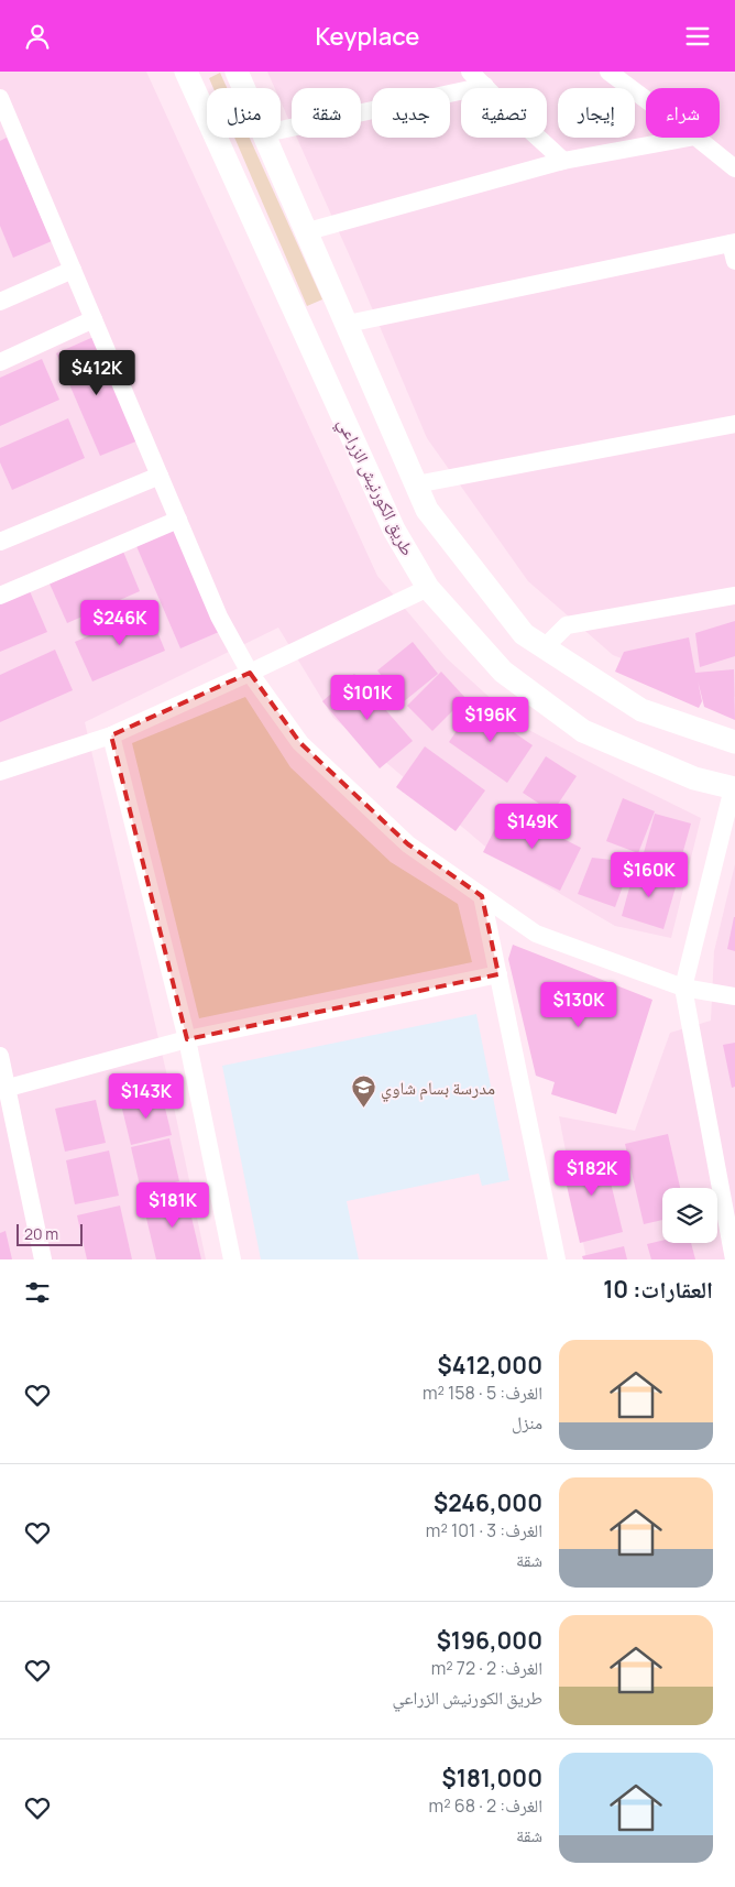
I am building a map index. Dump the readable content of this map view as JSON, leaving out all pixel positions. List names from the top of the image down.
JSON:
{
  "streets": {
    "street": ["طريق الكورنيش الزراعي"]
  },
  "places": {
    "school or university": ["مدرسة بسام شاوي"]
  },
  "scale_bar": "20 m",
  "page": {
    "header": "Keyplace",
    "chip": [
      "شراء",
      "إيجار",
      "تصفية",
      "جديد",
      "شقة",
      "منزل"
    ],
    "price": [
      "$412K",
      "$246K",
      "$101K",
      "$196K",
      "$149K",
      "$160K",
      "$130K",
      "$143K",
      "$182K",
      "$181K"
    ],
    "scale": "20 m",
    "heading": "العقارات: 10",
    "list": [
      {
        "name": "$412,000",
        "note": "الغرف: 5 · 158 m² · منزل"
      },
      {
        "name": "$246,000",
        "note": "الغرف: 3 · 101 m² · شقة"
      },
      {
        "name": "$196,000",
        "note": "الغرف: 2 · 72 m² · طريق الكورنيش الزراعي"
      },
      {
        "name": "$181,000",
        "note": "الغرف: 2 · 68 m² · شقة"
      }
    ]
  }
}
